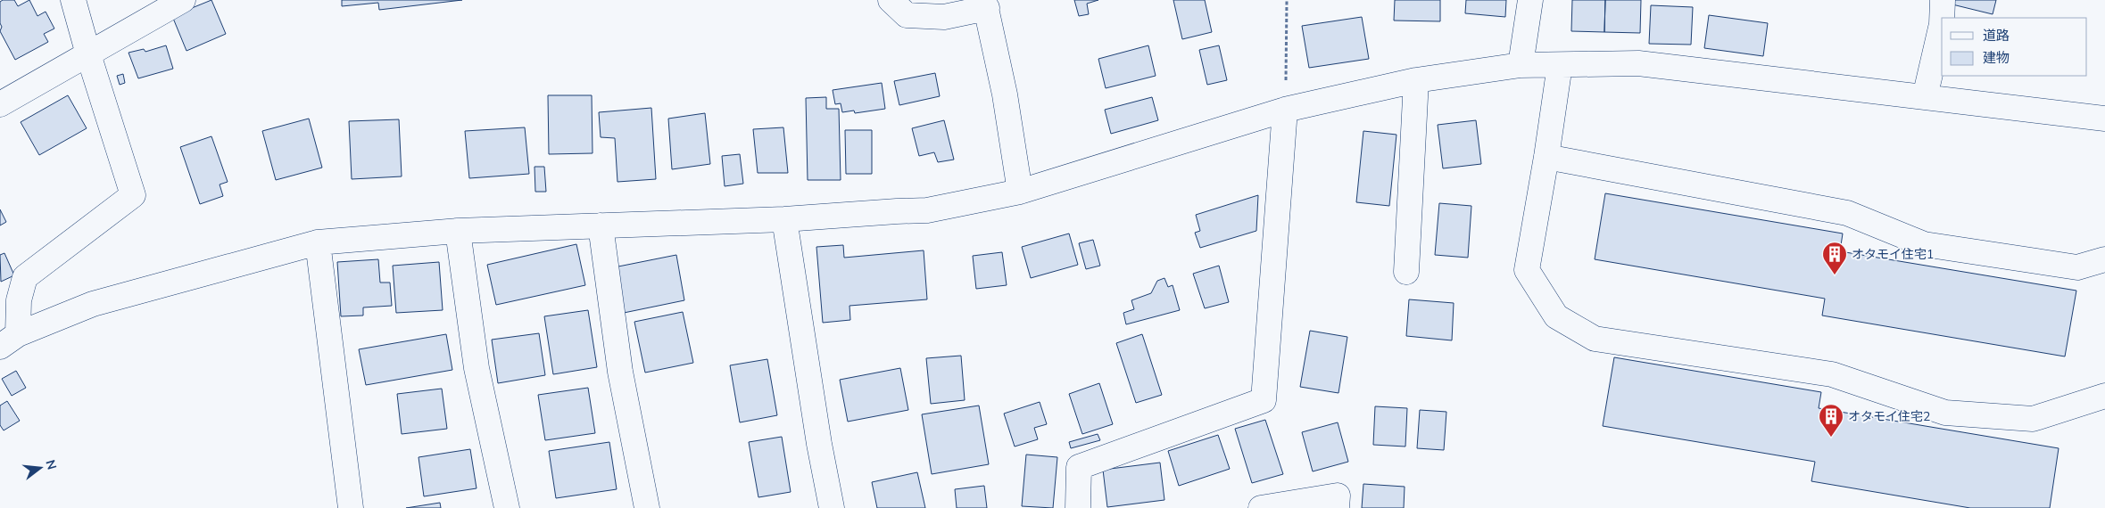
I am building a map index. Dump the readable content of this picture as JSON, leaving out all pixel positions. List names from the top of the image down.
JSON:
{
  "places": {
    "building": ["オタモイ住宅1", "オタモイ住宅2"]
  },
  "legend": ["道路", "建物"],
  "north": "right"
}
